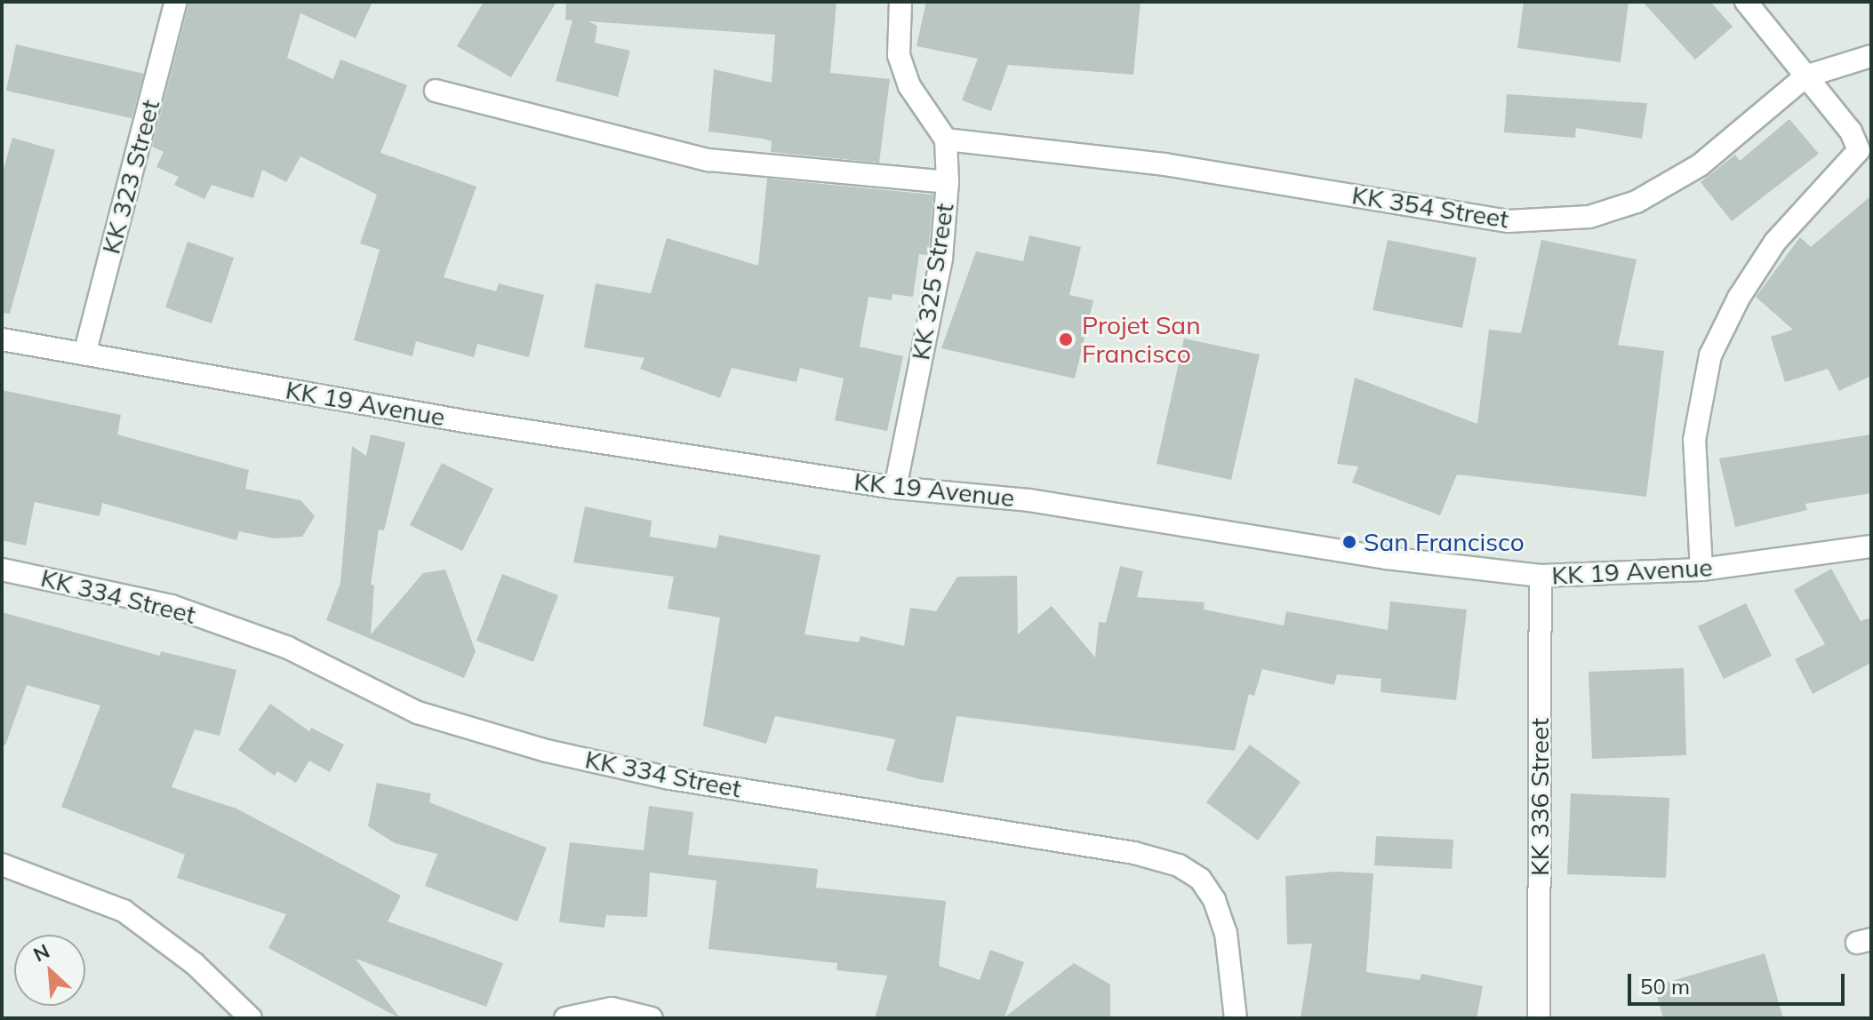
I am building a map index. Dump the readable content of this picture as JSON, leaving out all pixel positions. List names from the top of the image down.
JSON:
{
  "streets": {
    "street": [
      "KK 323 Street",
      "KK 354 Street",
      "KK 325 Street",
      "KK 19 Avenue",
      "KK 334 Street",
      "KK 336 Street"
    ]
  },
  "crossings": [
    ["KK 323 Street", "KK 19 Avenue"],
    ["KK 354 Street", "KK 325 Street"],
    ["KK 325 Street", "KK 19 Avenue"],
    ["KK 19 Avenue", "KK 336 Street"]
  ],
  "places": ["Projet San Francisco", "San Francisco"],
  "scale_bar": "50 m",
  "north": "top left"
}
